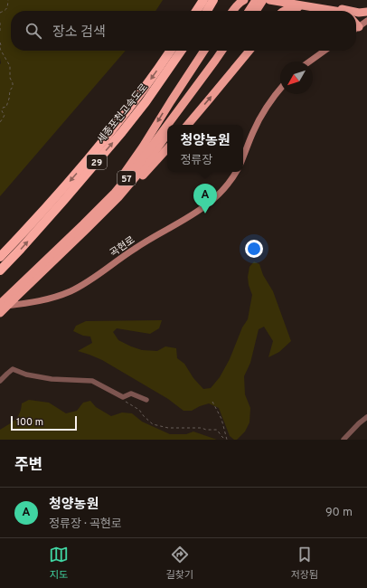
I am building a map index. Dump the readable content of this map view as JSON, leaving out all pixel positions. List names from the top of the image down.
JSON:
{
  "streets": {
    "highway": ["세종포천고속도로", "29", "57"],
    "main road": ["곡현로"]
  },
  "crossings": [
    ["57", "곡현로"]
  ],
  "scale_bar": "100 m",
  "north": "bottom left",
  "page": {
    "search": "장소 검색",
    "popup": ["청양농원", "정류장"],
    "pins": "A",
    "scale": "100 m",
    "heading": "주변",
    "list": [
      {
        "mark": "A",
        "name": "청양농원",
        "note": "정류장 · 곡현로",
        "value": "90 m"
      }
    ],
    "nav": ["지도", "길찾기", "저장됨"]
  }
}
